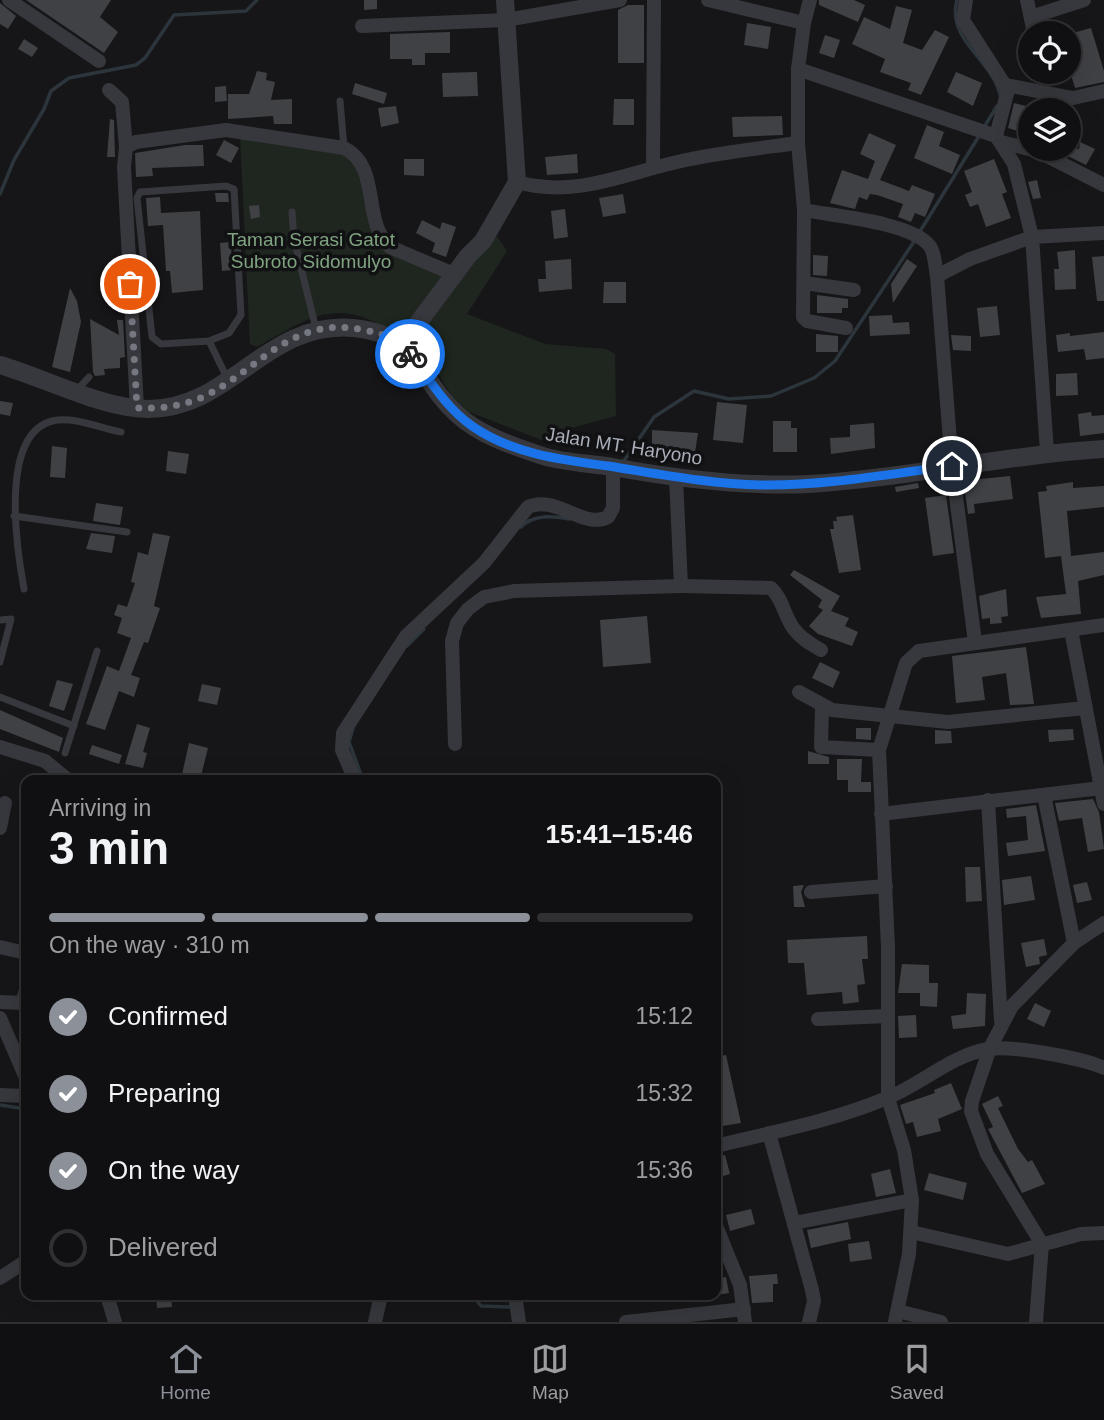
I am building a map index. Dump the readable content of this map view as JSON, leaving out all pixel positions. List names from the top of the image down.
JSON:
{
  "streets": {
    "street": ["Jalan MT. Haryono"]
  },
  "parks": ["Taman Serasi Gatot Subroto Sidomulyo"],
  "page": {
    "heading": ["3 min", "Arriving in", "15:41–15:46"],
    "bar": "On the way · 310 m",
    "list": [
      ["Confirmed", "15:12"],
      ["Preparing", "15:32"],
      ["On the way", "15:36"],
      "Delivered"
    ],
    "tabs": ["Home", "Map", "Saved"]
  }
}
